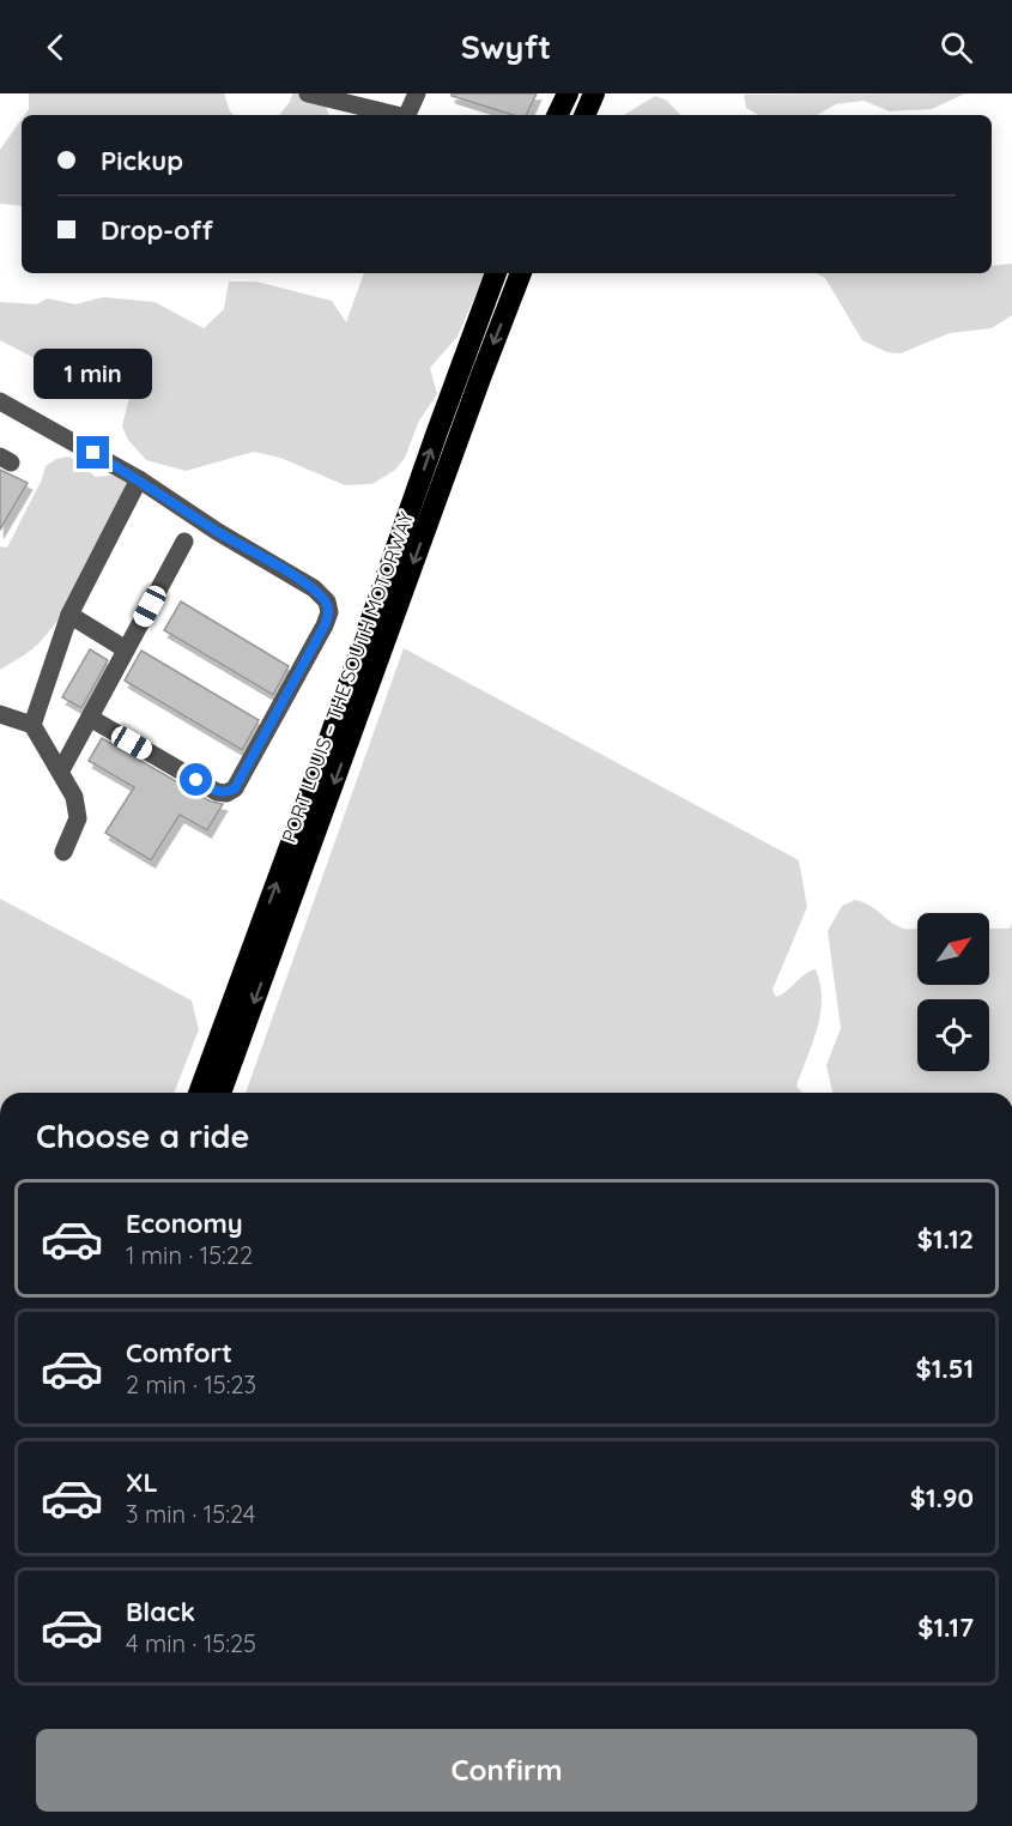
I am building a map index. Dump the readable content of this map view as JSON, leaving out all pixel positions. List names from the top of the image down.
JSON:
{
  "streets": {
    "highway": ["PORT LOUIS – THE SOUTH MOTORWAY"]
  },
  "north": "top right",
  "page": {
    "header": "Swyft",
    "banner": ["Pickup", "Drop-off"],
    "bubble": "1 min",
    "heading": "Choose a ride",
    "list": [
      {
        "name": "Economy",
        "note": "1 min · 15:22",
        "value": "$1.12"
      },
      {
        "name": "Comfort",
        "note": "2 min · 15:23",
        "value": "$1.51"
      },
      {
        "name": "XL",
        "note": "3 min · 15:24",
        "value": "$1.90"
      },
      {
        "name": "Black",
        "note": "4 min · 15:25",
        "value": "$1.17"
      }
    ],
    "buttons": "Confirm"
  }
}
